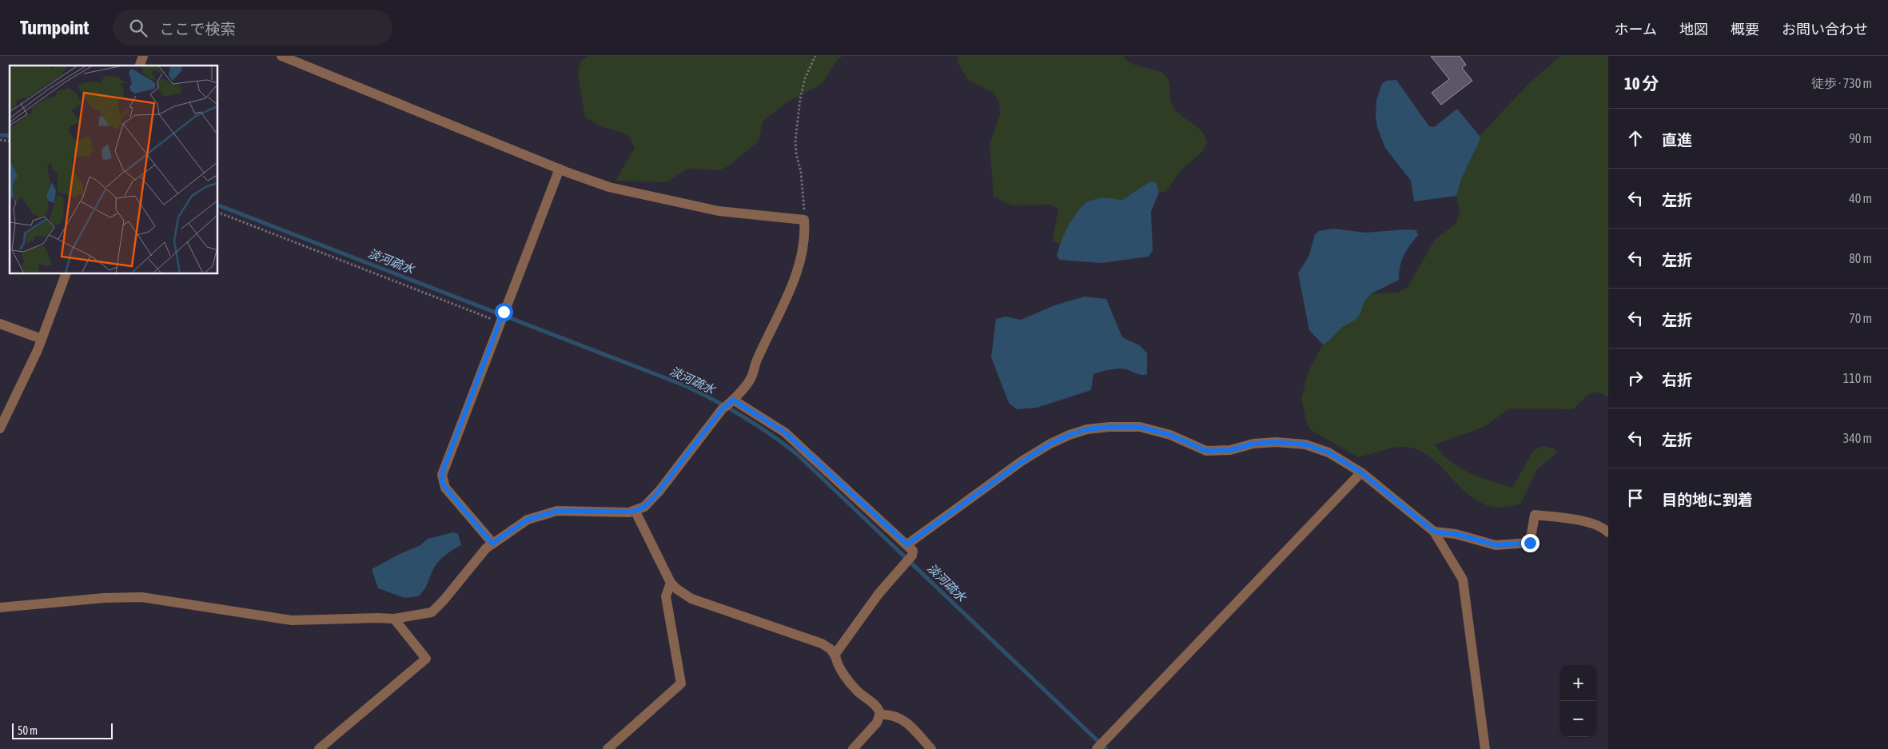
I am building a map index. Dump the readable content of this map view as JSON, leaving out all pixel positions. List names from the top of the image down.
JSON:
{
  "water": ["淡河疏水"],
  "scale_bar": "50 m",
  "page": {
    "header": "Turnpoint",
    "search": "ここで検索",
    "nav": [
      "ホーム",
      "地図",
      "概要",
      "お問い合わせ"
    ],
    "heading": ["10 分", "徒歩 · 730 m"],
    "list": [
      ["直進", "90 m"],
      ["左折", "40 m"],
      ["左折", "80 m"],
      ["左折", "70 m"],
      ["右折", "110 m"],
      ["左折", "340 m"],
      "目的地に到着"
    ],
    "map_buttons": ["+", "−"],
    "scale": "50 m"
  }
}
